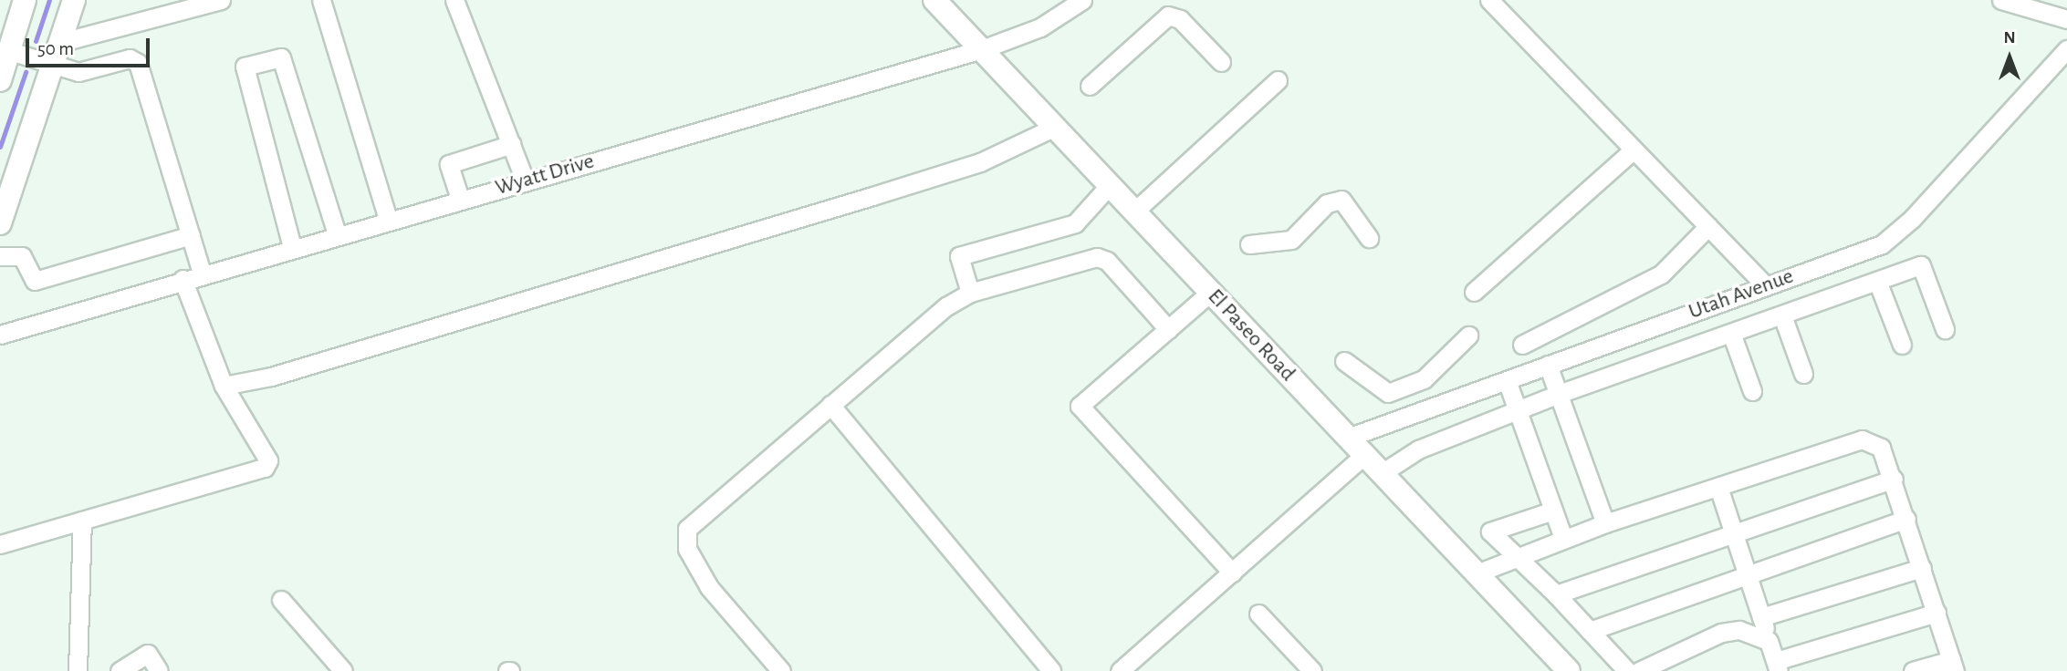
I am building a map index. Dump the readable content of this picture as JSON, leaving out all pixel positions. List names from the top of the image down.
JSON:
{
  "streets": {
    "main road": ["El Paseo Road"],
    "street": ["Wyatt Drive", "Utah Avenue"]
  },
  "crossings": [
    ["Wyatt Drive", "El Paseo Road"],
    ["Utah Avenue", "El Paseo Road"]
  ],
  "scale_bar": "50 m",
  "north": "top"
}
